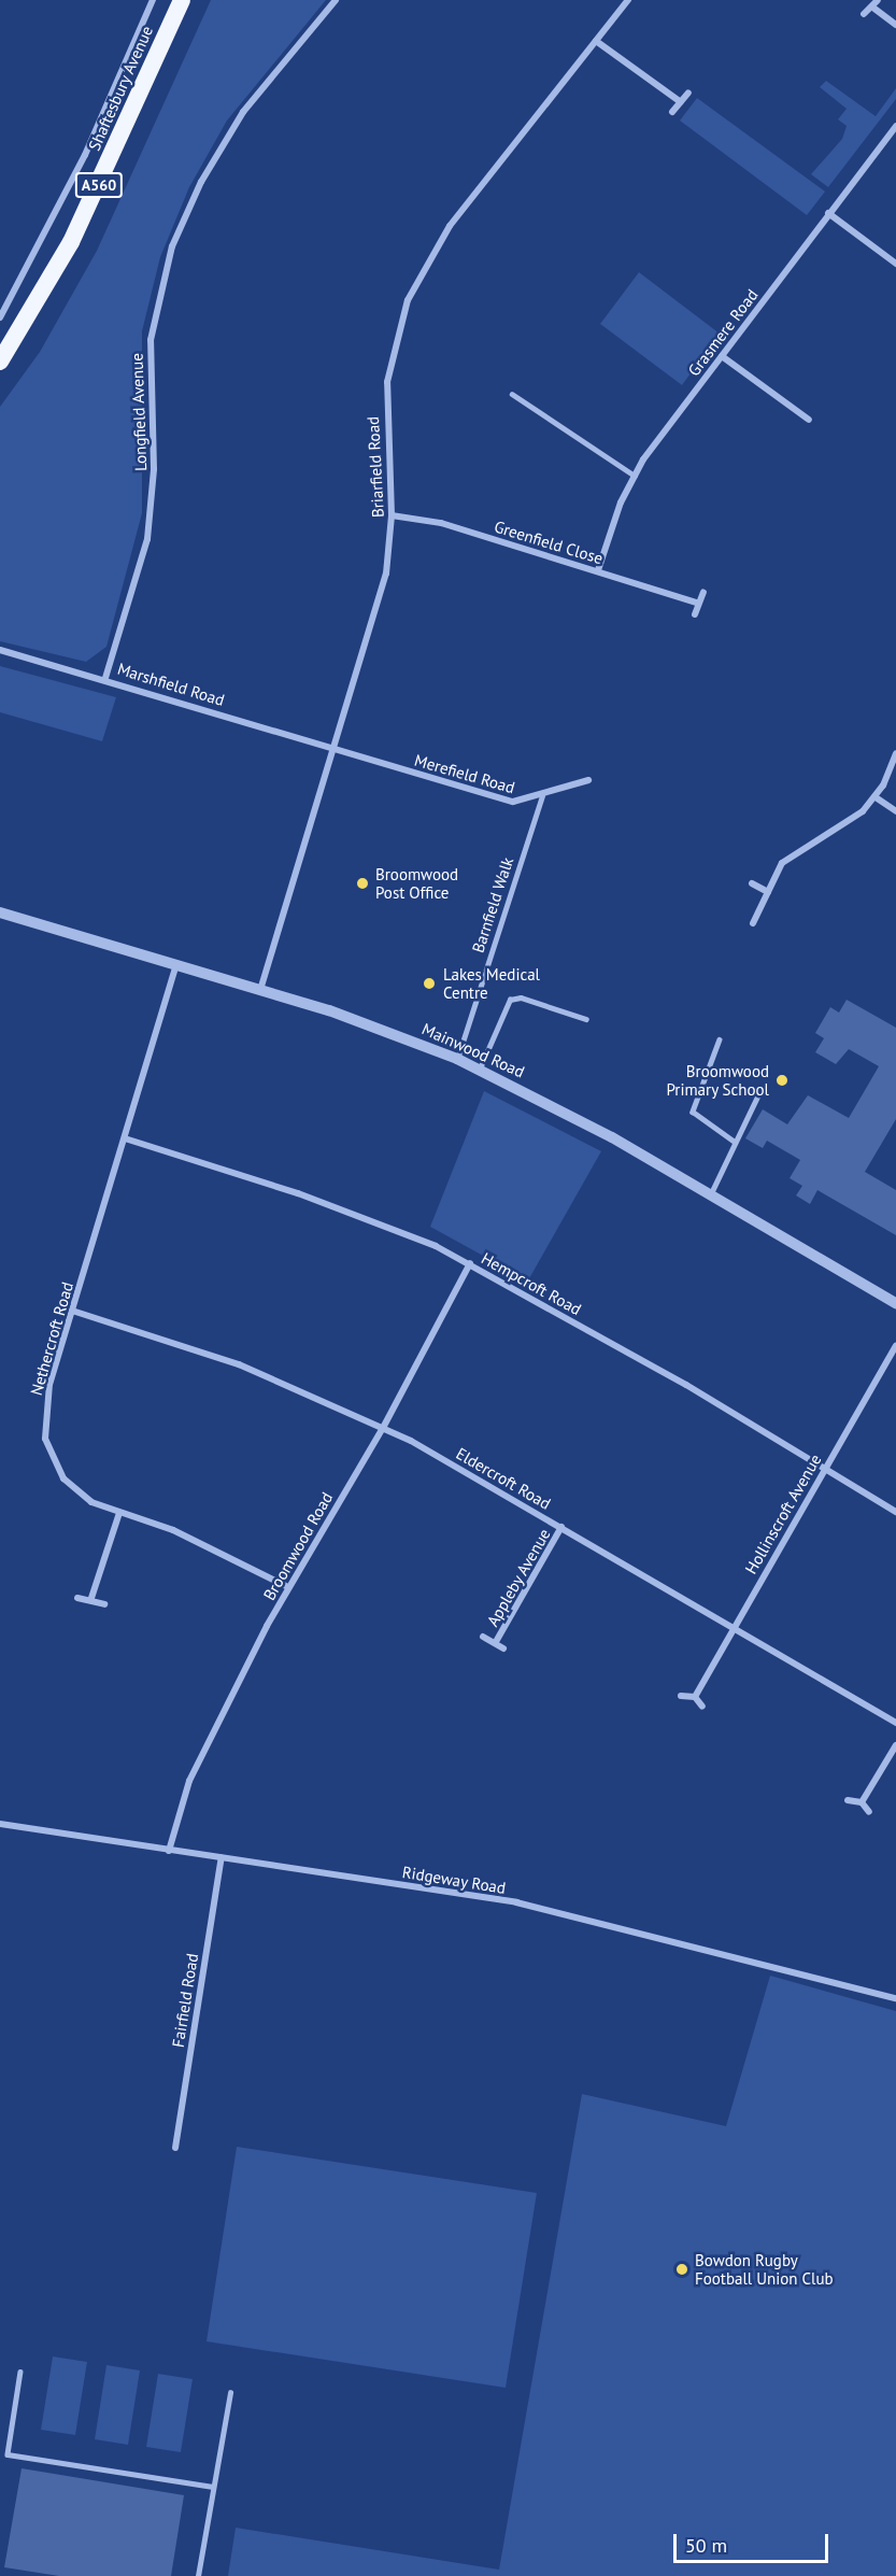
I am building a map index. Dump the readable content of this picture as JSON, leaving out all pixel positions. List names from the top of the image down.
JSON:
{
  "streets": {
    "highway": ["Shaftesbury Avenue", "A560"],
    "street": [
      "Grasmere Road",
      "Longfield Avenue",
      "Briarfield Road",
      "Greenfield Close",
      "Marshfield Road",
      "Merefield Road",
      "Barnfield Walk",
      "Mainwood Road",
      "Hempcroft Road",
      "Nethercroft Road",
      "Eldercroft Road",
      "Hollinscroft Avenue",
      "Broomwood Road",
      "Appleby Avenue",
      "Ridgeway Road",
      "Fairfield Road"
    ]
  },
  "crossings": [
    ["Grasmere Road", "Greenfield Close"],
    ["Longfield Avenue", "Marshfield Road"],
    ["Briarfield Road", "Greenfield Close"],
    ["Briarfield Road", "Marshfield Road"],
    ["Briarfield Road", "Merefield Road"],
    ["Briarfield Road", "Mainwood Road"],
    ["Marshfield Road", "Merefield Road"],
    ["Merefield Road", "Barnfield Walk"],
    ["Barnfield Walk", "Mainwood Road"],
    ["Mainwood Road", "Nethercroft Road"],
    ["Hempcroft Road", "Nethercroft Road"],
    ["Hempcroft Road", "Hollinscroft Avenue"],
    ["Hempcroft Road", "Broomwood Road"],
    ["Nethercroft Road", "Eldercroft Road"],
    ["Nethercroft Road", "Broomwood Road"],
    ["Eldercroft Road", "Hollinscroft Avenue"],
    ["Eldercroft Road", "Broomwood Road"],
    ["Eldercroft Road", "Appleby Avenue"],
    ["Broomwood Road", "Ridgeway Road"],
    ["Ridgeway Road", "Fairfield Road"]
  ],
  "places": [
    "Broomwood Post Office",
    "Lakes Medical Centre",
    "Broomwood Primary School",
    "Bowdon Rugby Football Union Club"
  ],
  "scale_bar": "50 m"
}
